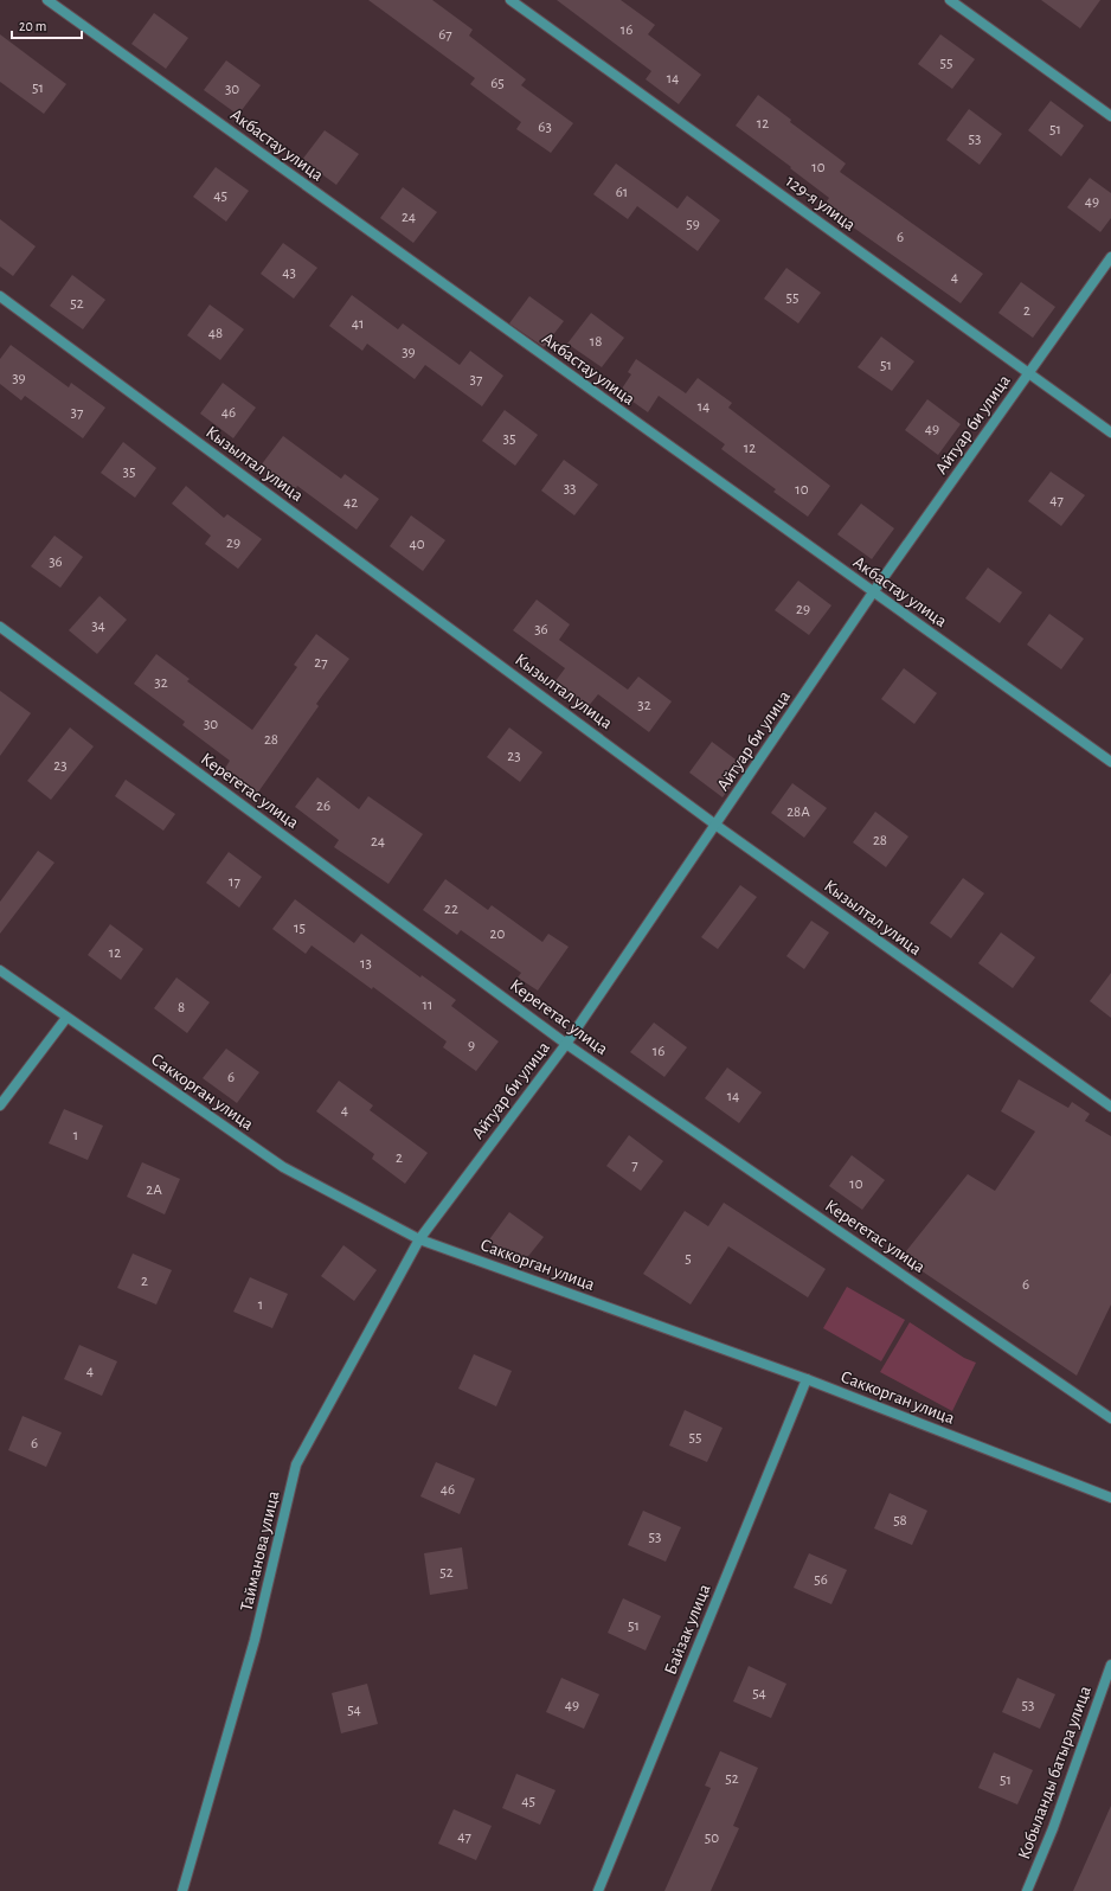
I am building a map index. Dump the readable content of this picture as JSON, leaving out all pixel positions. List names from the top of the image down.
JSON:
{
  "streets": {
    "street": [
      "Акбастау улица",
      "129-я улица",
      "Айтуар би улица",
      "Кызылтал улица",
      "Керегетас улица",
      "Саккорган улица",
      "Тайманова улица",
      "Байзак улица",
      "Кобыланды батыра улица"
    ]
  },
  "crossings": [
    ["Акбастау улица", "Айтуар би улица"],
    ["129-я улица", "Айтуар би улица"],
    ["Айтуар би улица", "Кызылтал улица"],
    ["Айтуар би улица", "Керегетас улица"],
    ["Айтуар би улица", "Саккорган улица"],
    ["Айтуар би улица", "Тайманова улица"],
    ["Саккорган улица", "Тайманова улица"],
    ["Саккорган улица", "Байзак улица"]
  ],
  "house_numbers": [
    "16",
    "67",
    "55",
    "14",
    "65",
    "51",
    "30",
    "12",
    "63",
    "51",
    "53",
    "10",
    "61",
    "45",
    "49",
    "24",
    "59",
    "6",
    "43",
    "4",
    "55",
    "52",
    "2",
    "41",
    "48",
    "18",
    "39",
    "51",
    "39",
    "37",
    "14",
    "37",
    "46",
    "49",
    "35",
    "12",
    "35",
    "33",
    "10",
    "47",
    "42",
    "29",
    "40",
    "36",
    "29",
    "34",
    "36",
    "27",
    "32",
    "32",
    "30",
    "28",
    "23",
    "23",
    "26",
    "28А",
    "28",
    "24",
    "17",
    "22",
    "15",
    "20",
    "12",
    "13",
    "11",
    "8",
    "9",
    "16",
    "6",
    "14",
    "4",
    "1",
    "2",
    "7",
    "10",
    "2А",
    "5",
    "2",
    "6",
    "1",
    "4",
    "55",
    "6",
    "46",
    "58",
    "53",
    "52",
    "56",
    "51",
    "54",
    "49",
    "53",
    "54",
    "52",
    "51",
    "45",
    "47",
    "50"
  ],
  "scale_bar": "20 m"
}
